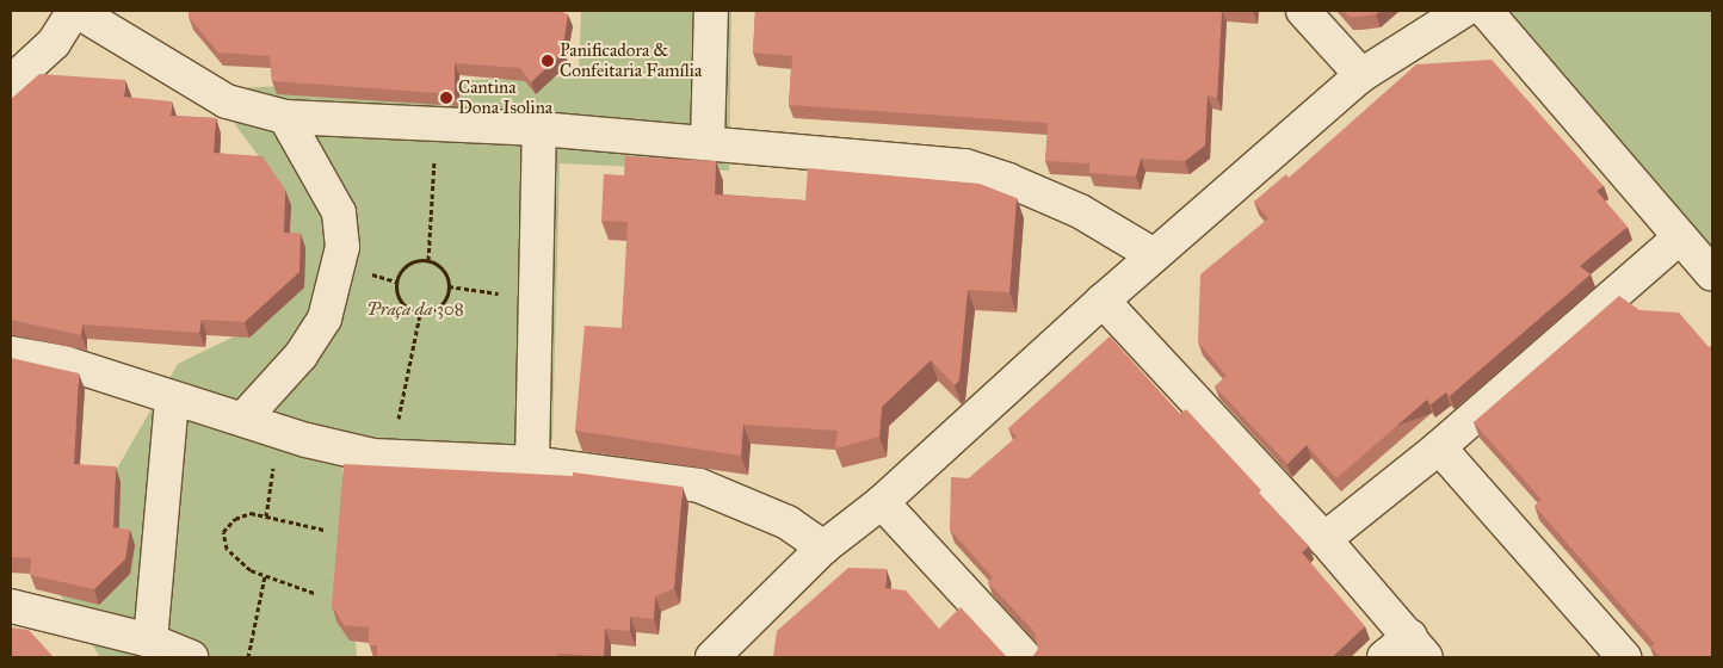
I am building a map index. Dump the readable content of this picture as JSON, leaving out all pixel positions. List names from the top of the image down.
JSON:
{
  "parks": ["Praça da 308"],
  "places": ["Panificadora & Confeitaria Família", "Cantina Dona Isolina"]
}
